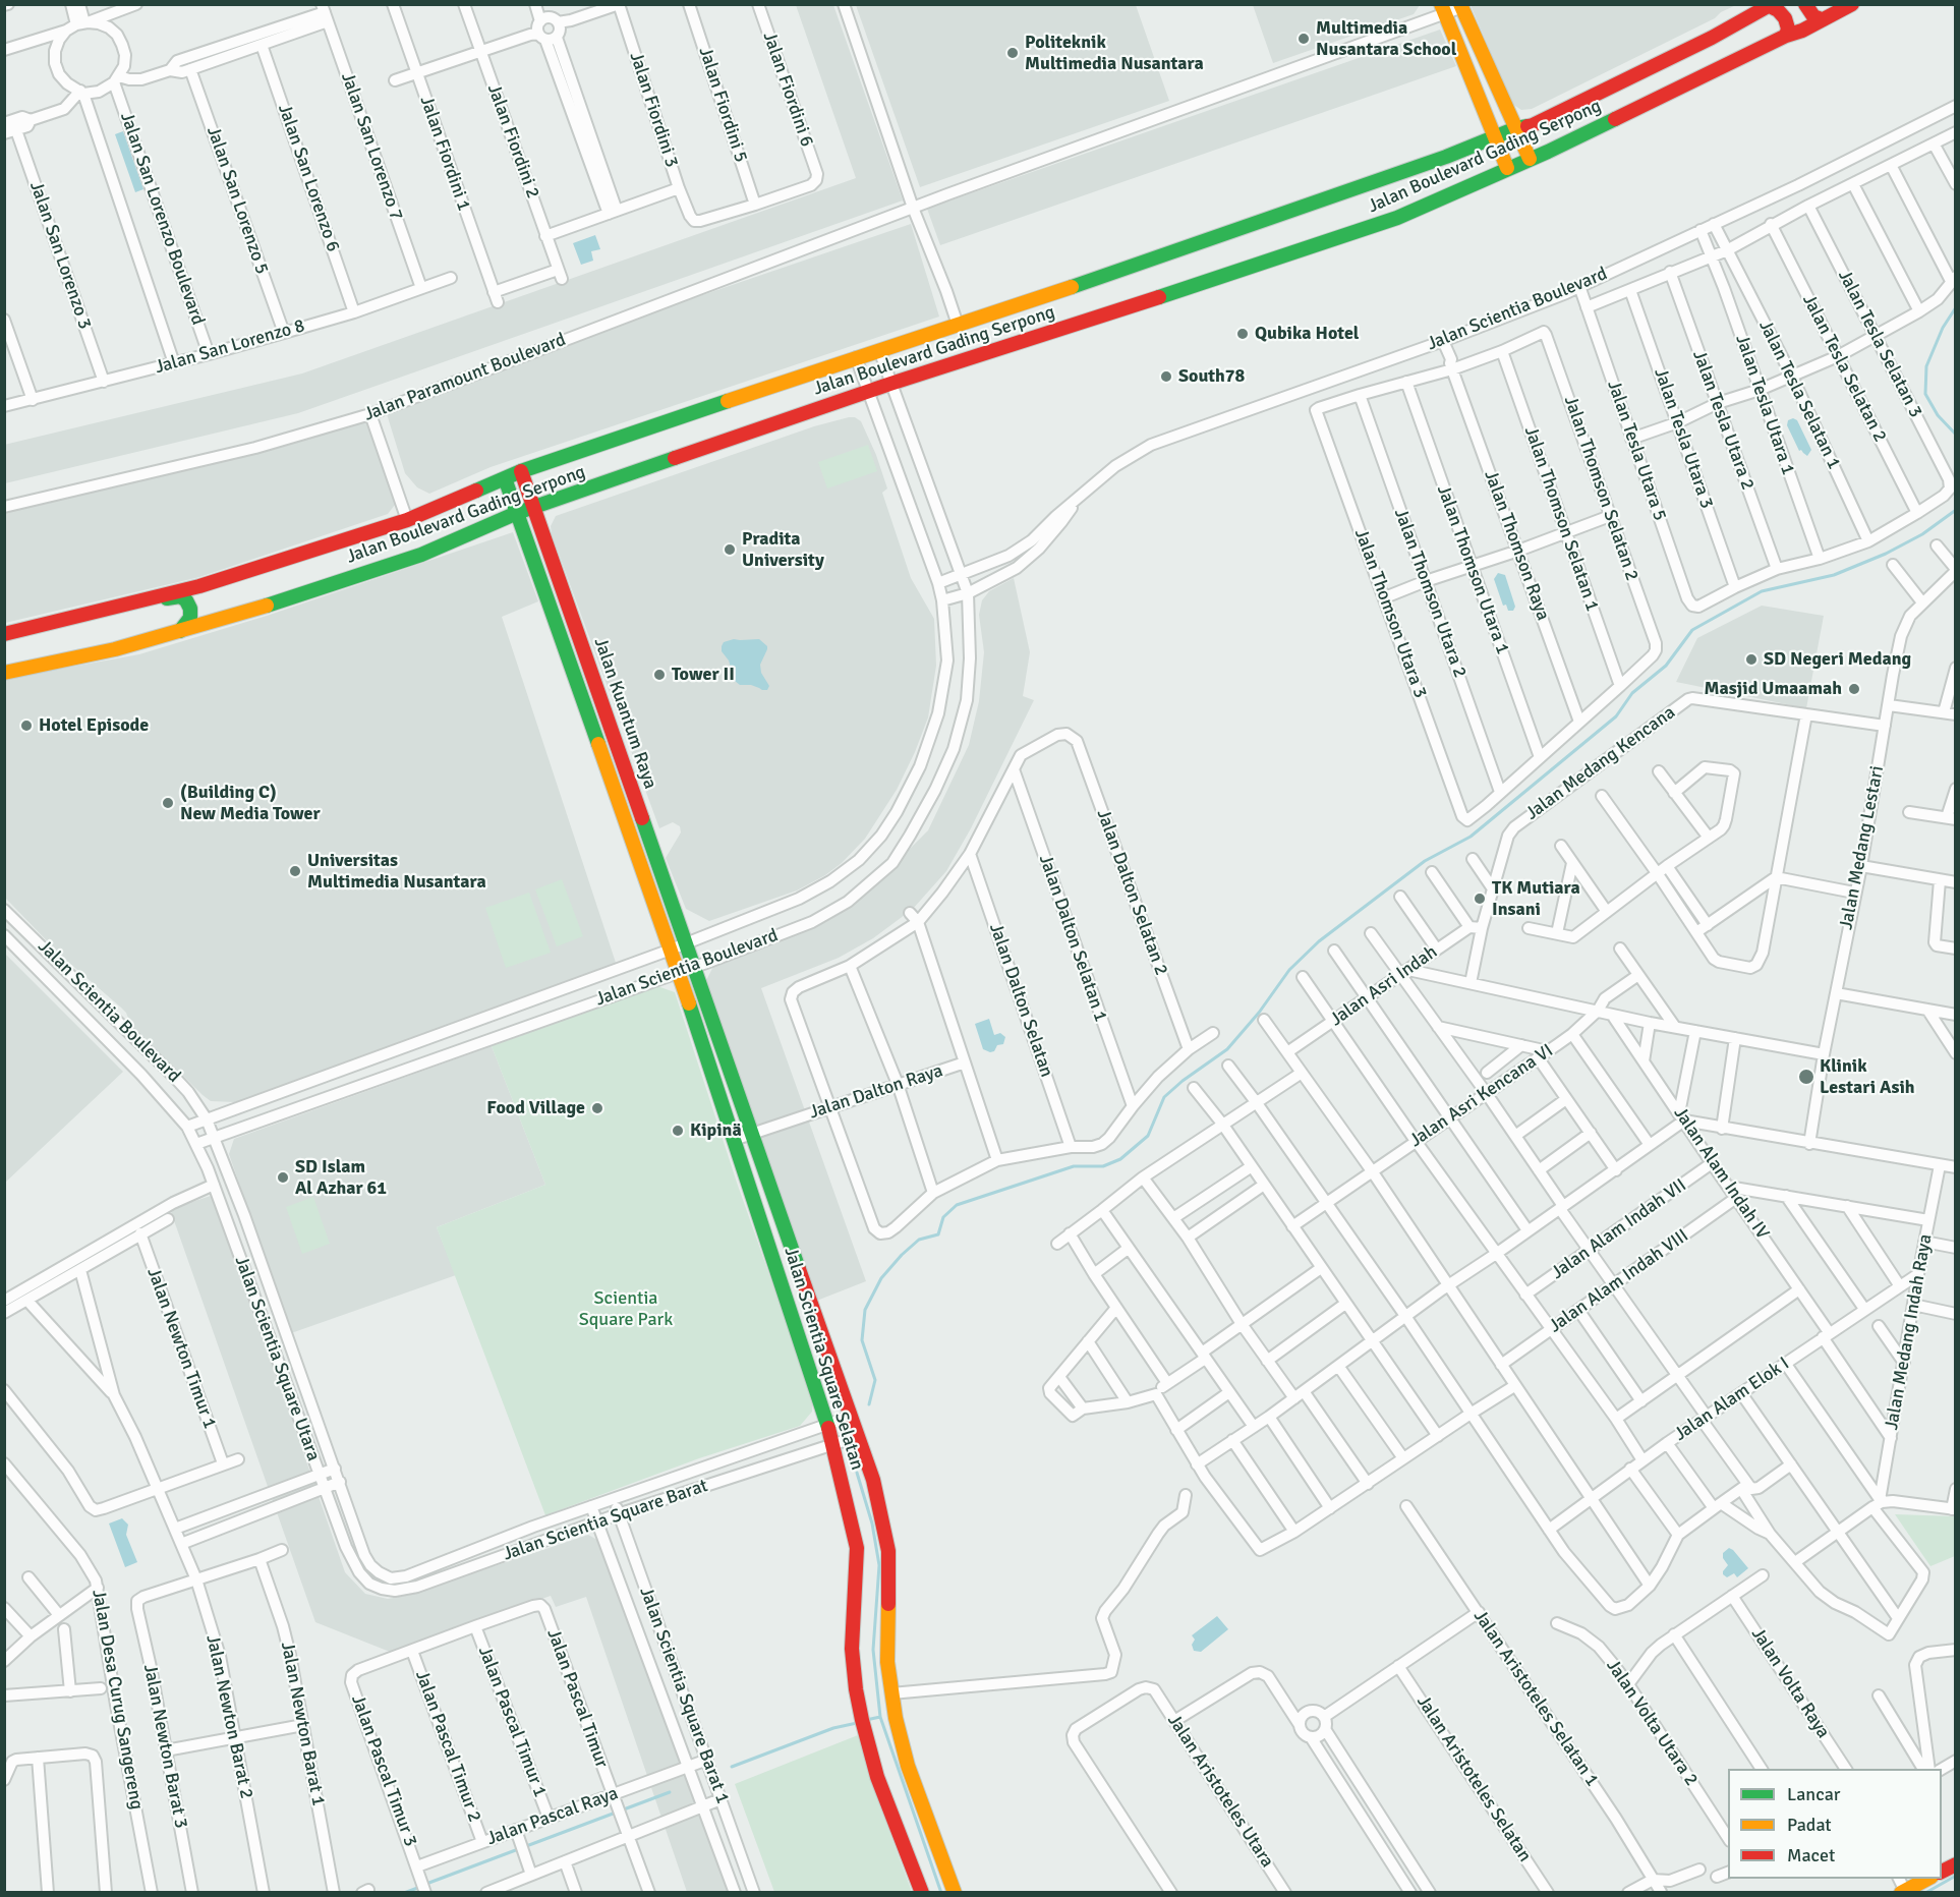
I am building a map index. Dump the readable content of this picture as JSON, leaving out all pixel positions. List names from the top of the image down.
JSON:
{
  "streets": {
    "main road": ["Jalan Boulevard Gading Serpong", "Jalan Kuantum Raya", "Jalan Scientia Square Selatan"],
    "street": [
      "Jalan Fiordini 6",
      "Jalan Fiordini 5",
      "Jalan Fiordini 3",
      "Jalan Fiordini 2",
      "Jalan San Lorenzo 7",
      "Jalan Fiordini 1",
      "Jalan San Lorenzo 6",
      "Jalan San Lorenzo 5",
      "Jalan San Lorenzo Boulevard",
      "Jalan San Lorenzo 3",
      "Jalan Scientia Boulevard",
      "Jalan Tesla Selatan 3",
      "Jalan San Lorenzo 8",
      "Jalan Tesla Selatan 2",
      "Jalan Paramount Boulevard",
      "Jalan Tesla Selatan 1",
      "Jalan Tesla Utara 1",
      "Jalan Tesla Utara 2",
      "Jalan Tesla Utara 3",
      "Jalan Tesla Utara 5",
      "Jalan Thomson Selatan 2",
      "Jalan Thomson Selatan 1",
      "Jalan Thomson Raya",
      "Jalan Thomson Utara 1",
      "Jalan Thomson Utara 2",
      "Jalan Thomson Utara 3",
      "Jalan Medang Kencana",
      "Jalan Medang Lestari",
      "Jalan Dalton Selatan 2",
      "Jalan Dalton Selatan 1",
      "Jalan Asri Indah",
      "Jalan Dalton Selatan",
      "Jalan Dalton Raya",
      "Jalan Asri Kencana VI",
      "Jalan Alam Indah IV",
      "Jalan Alam Indah VII",
      "Jalan Alam Indah VIII",
      "Jalan Medang Indah Raya",
      "Jalan Newton Timur 1",
      "Jalan Scientia Square Utara",
      "Jalan Alam Elok I",
      "Jalan Scientia Square Barat",
      "Jalan Volta Raya",
      "Jalan Scientia Square Barat 1",
      "Jalan Pascal Timur",
      "Jalan Aristoteles Selatan 1",
      "Jalan Desa Curug Sangereng",
      "Jalan Newton Barat 2",
      "Jalan Pascal Timur 1",
      "Jalan Volta Utara 2",
      "Jalan Newton Barat 1",
      "Jalan Newton Barat 3",
      "Jalan Pascal Timur 2",
      "Jalan Pascal Timur 3",
      "Jalan Aristoteles Selatan",
      "Jalan Aristoteles Utara",
      "Jalan Pascal Raya"
    ]
  },
  "crossings": [
    ["Jalan Fiordini 6", "Jalan Fiordini 5"],
    ["Jalan Fiordini 6", "Jalan Fiordini 3"],
    ["Jalan Fiordini 5", "Jalan Fiordini 3"],
    ["Jalan Fiordini 2", "Jalan Fiordini 1"],
    ["Jalan San Lorenzo 7", "Jalan San Lorenzo 8"],
    ["Jalan Boulevard Gading Serpong", "Jalan Scientia Boulevard"],
    ["Jalan Boulevard Gading Serpong", "Jalan Kuantum Raya"],
    ["Jalan San Lorenzo 6", "Jalan San Lorenzo 8"],
    ["Jalan San Lorenzo 5", "Jalan San Lorenzo 8"],
    ["Jalan San Lorenzo Boulevard", "Jalan San Lorenzo 8"],
    ["Jalan San Lorenzo 3", "Jalan San Lorenzo 8"],
    ["Jalan Scientia Boulevard", "Jalan Tesla Selatan 1"],
    ["Jalan Scientia Boulevard", "Jalan Tesla Utara 1"],
    ["Jalan Scientia Boulevard", "Jalan Tesla Utara 5"],
    ["Jalan Scientia Boulevard", "Jalan Thomson Raya"],
    ["Jalan Scientia Boulevard", "Jalan Kuantum Raya"],
    ["Jalan Scientia Boulevard", "Jalan Scientia Square Utara"],
    ["Jalan Scientia Boulevard", "Jalan Scientia Square Selatan"],
    ["Jalan Tesla Selatan 3", "Jalan Tesla Selatan 2"],
    ["Jalan Tesla Utara 3", "Jalan Tesla Utara 5"],
    ["Jalan Thomson Selatan 2", "Jalan Thomson Selatan 1"],
    ["Jalan Thomson Utara 2", "Jalan Thomson Utara 3"],
    ["Jalan Kuantum Raya", "Jalan Scientia Square Selatan"],
    ["Jalan Medang Kencana", "Jalan Medang Lestari"],
    ["Jalan Dalton Selatan 2", "Jalan Dalton Selatan 1"],
    ["Jalan Dalton Raya", "Jalan Scientia Square Selatan"],
    ["Jalan Alam Indah IV", "Jalan Alam Indah VII"],
    ["Jalan Alam Indah IV", "Jalan Alam Indah VIII"],
    ["Jalan Alam Indah IV", "Jalan Medang Indah Raya"],
    ["Jalan Alam Indah IV", "Jalan Alam Elok I"],
    ["Jalan Medang Indah Raya", "Jalan Alam Elok I"],
    ["Jalan Scientia Square Utara", "Jalan Scientia Square Barat"],
    ["Jalan Scientia Square Selatan", "Jalan Scientia Square Barat"],
    ["Jalan Scientia Square Barat", "Jalan Scientia Square Barat 1"],
    ["Jalan Scientia Square Barat 1", "Jalan Pascal Raya"],
    ["Jalan Pascal Timur", "Jalan Pascal Timur 1"],
    ["Jalan Pascal Timur", "Jalan Pascal Raya"],
    ["Jalan Newton Barat 2", "Jalan Newton Barat 3"],
    ["Jalan Pascal Timur 1", "Jalan Pascal Raya"],
    ["Jalan Pascal Timur 2", "Jalan Pascal Timur 3"],
    ["Jalan Pascal Timur 2", "Jalan Pascal Raya"],
    ["Jalan Pascal Timur 3", "Jalan Pascal Raya"]
  ],
  "parks": ["Scientia Square Park"],
  "places": [
    "Multimedia Nusantara School",
    "Politeknik Multimedia Nusantara",
    "Qubika Hotel",
    "South78",
    "Pradita University",
    "SD Negeri Medang",
    "Tower II",
    "Masjid Umaamah",
    "Hotel Episode",
    "(Building C) New Media Tower",
    "Universitas Multimedia Nusantara",
    "TK Mutiara Insani",
    "Klinik Lestari Asih",
    "Food Village",
    "Kipinä",
    "SD Islam Al Azhar 61"
  ],
  "legend": ["Lancar", "Padat", "Macet"]
}
